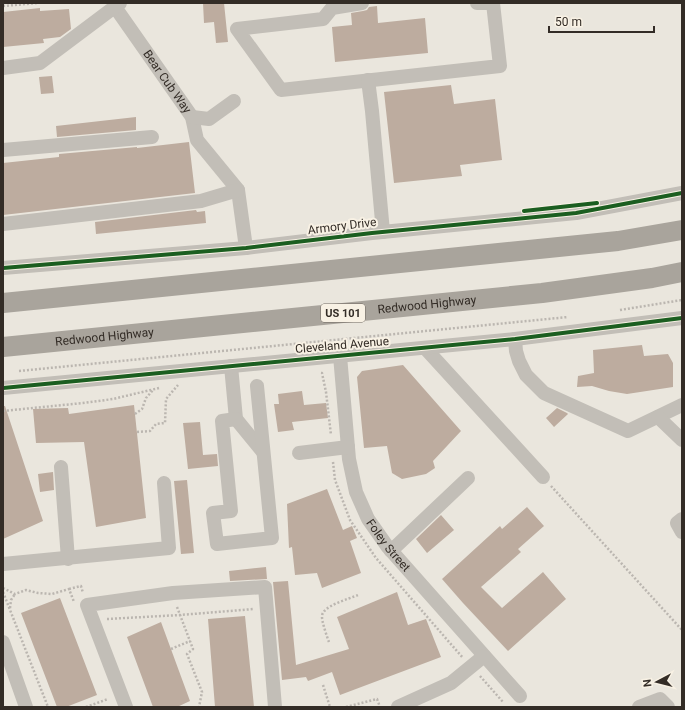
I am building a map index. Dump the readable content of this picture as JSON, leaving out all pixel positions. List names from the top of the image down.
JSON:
{
  "streets": {
    "highway": ["Redwood Highway", "US 101"],
    "street": [
      "Bear Cub Way",
      "Armory Drive",
      "Cleveland Avenue",
      "Foley Street"
    ]
  },
  "crossings": [
    ["Cleveland Avenue", "Foley Street"]
  ],
  "scale_bar": "50 m",
  "north": "left"
}
